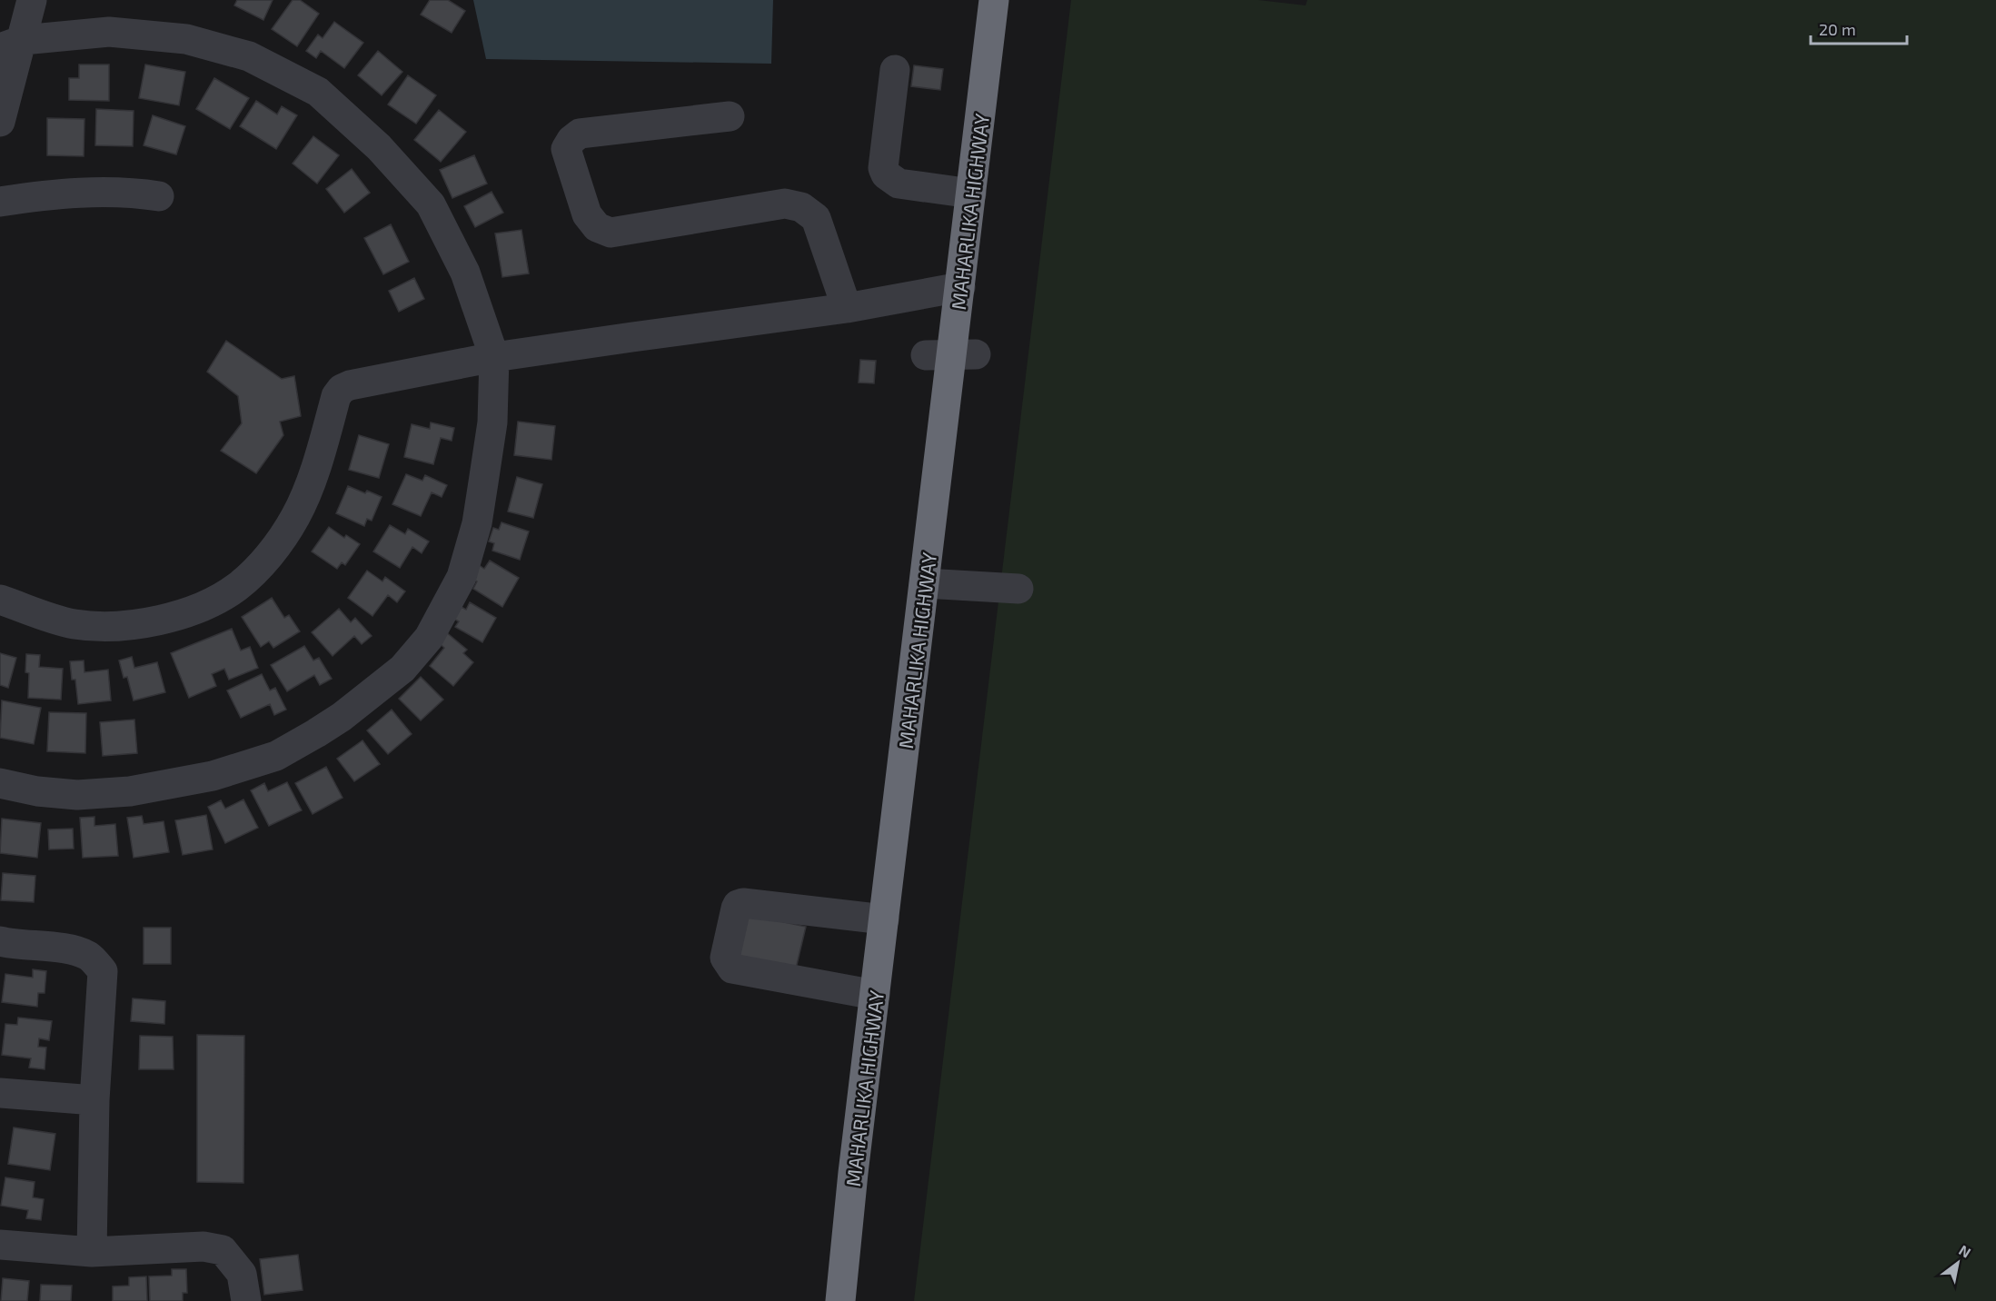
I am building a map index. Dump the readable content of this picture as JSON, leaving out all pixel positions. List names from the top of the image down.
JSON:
{
  "streets": {
    "highway": ["MAHARLIKA HIGHWAY"]
  },
  "scale_bar": "20 m",
  "north": "top right"
}
